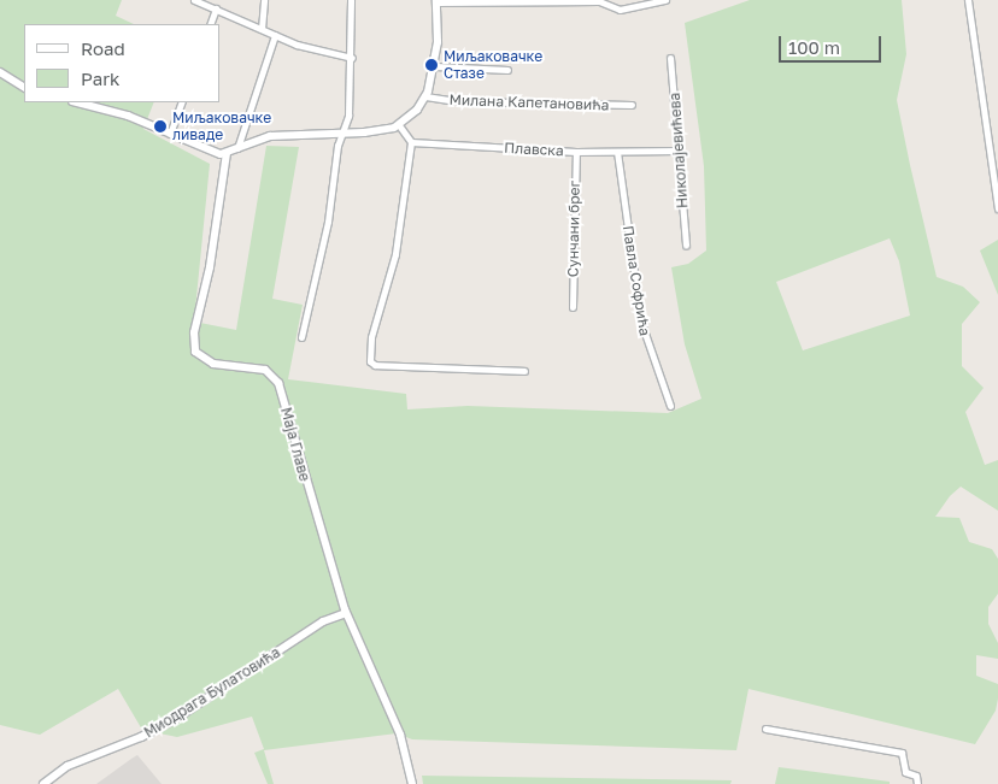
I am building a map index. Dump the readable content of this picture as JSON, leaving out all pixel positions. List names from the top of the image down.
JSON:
{
  "streets": {
    "street": [
      "Милана Капетановића",
      "Плавска",
      "Николајевићева",
      "Сунчани брег",
      "Павла Софрића",
      "Маја Главе",
      "Миодрага Булатовића"
    ]
  },
  "crossings": [
    ["Плавска", "Николајевићева"],
    ["Плавска", "Сунчани брег"],
    ["Плавска", "Павла Софрића"],
    ["Маја Главе", "Миодрага Булатовића"]
  ],
  "places": ["Миљаковачке Стазе", "Миљаковачке ливаде"],
  "legend": ["Road", "Park"],
  "scale_bar": "100 m"
}
